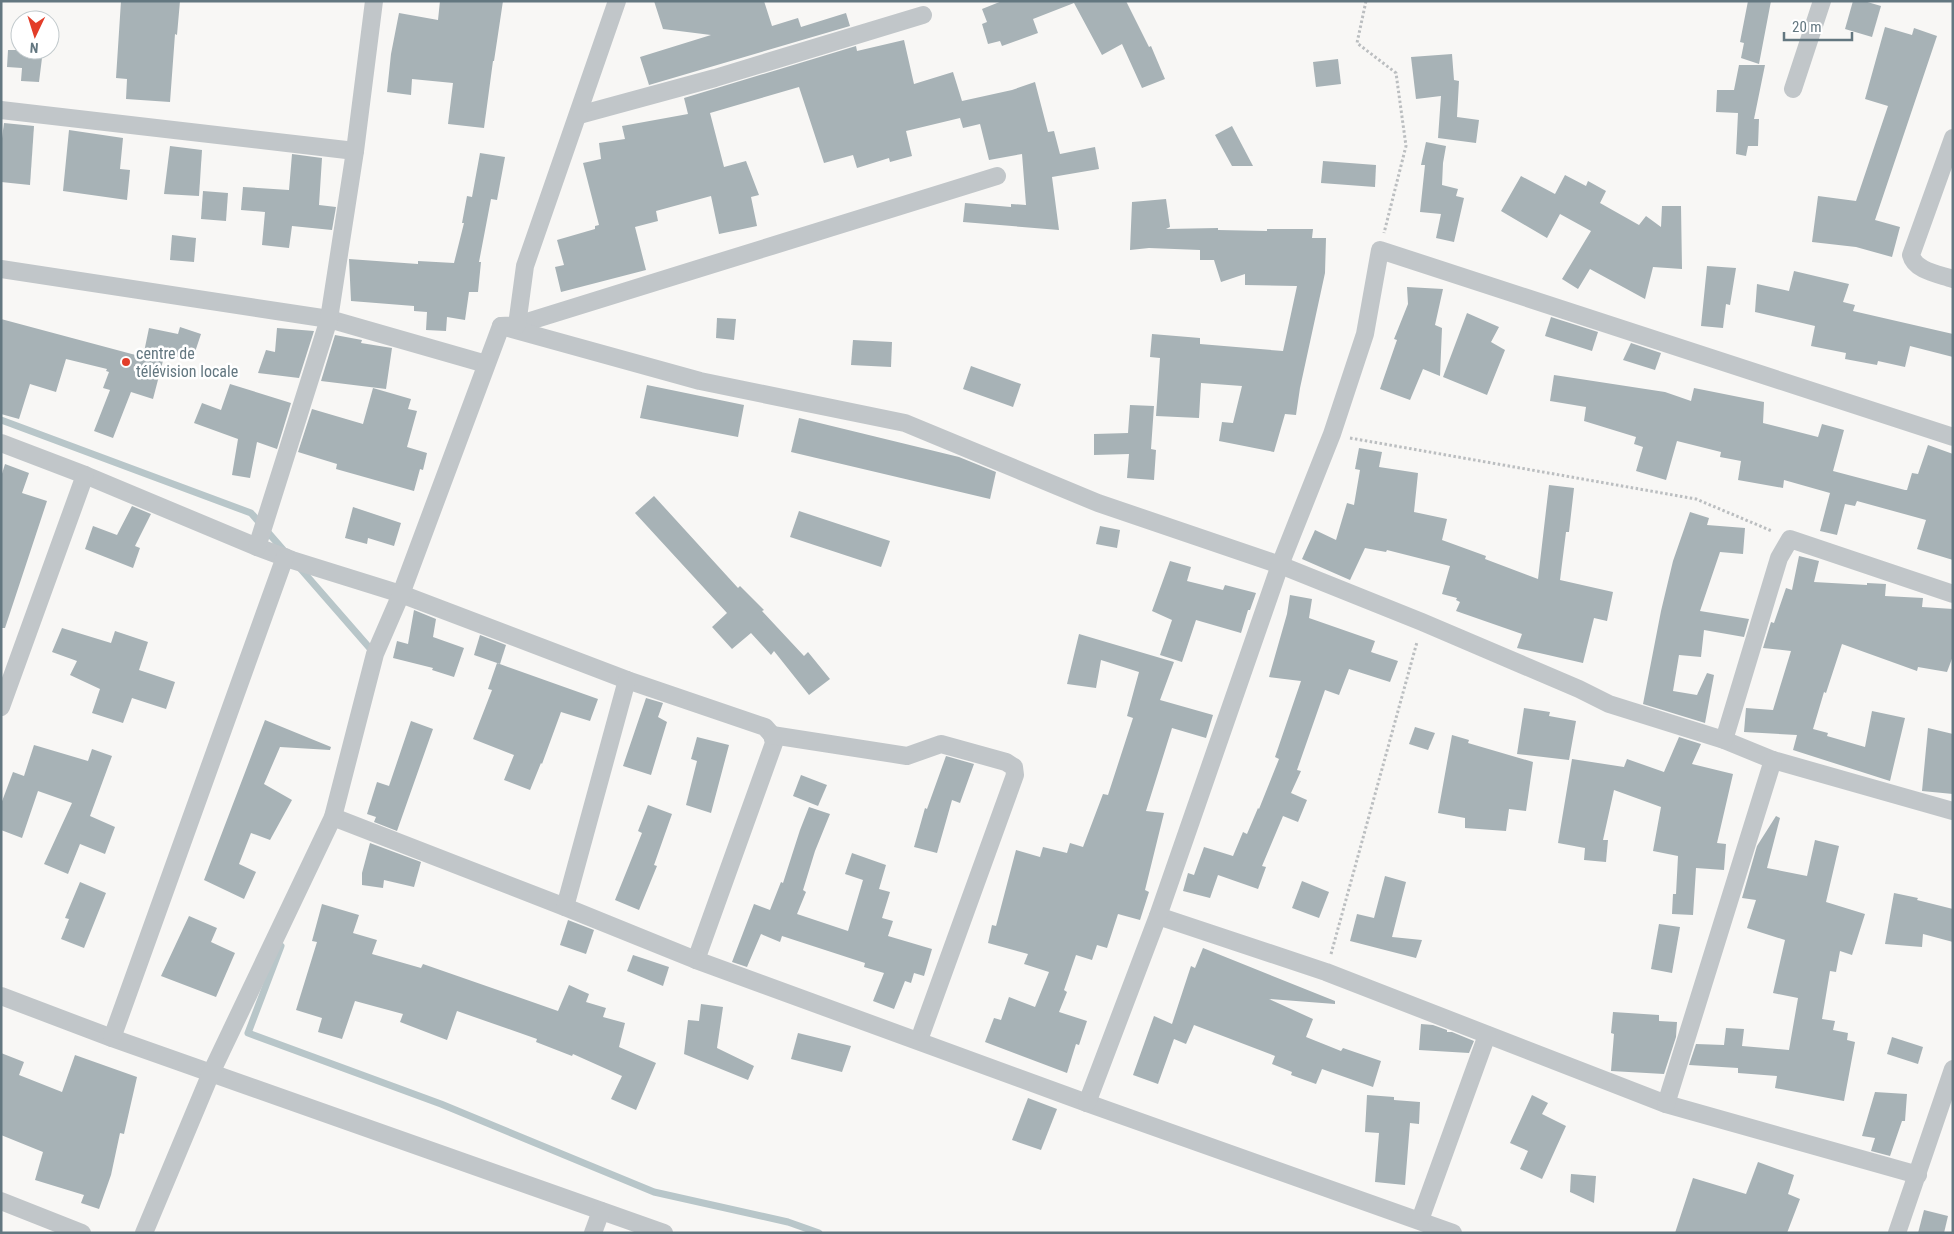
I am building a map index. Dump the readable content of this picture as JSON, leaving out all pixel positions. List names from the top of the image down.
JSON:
{
  "places": ["centre de télévision locale"],
  "scale_bar": "20 m",
  "north": "bottom"
}
